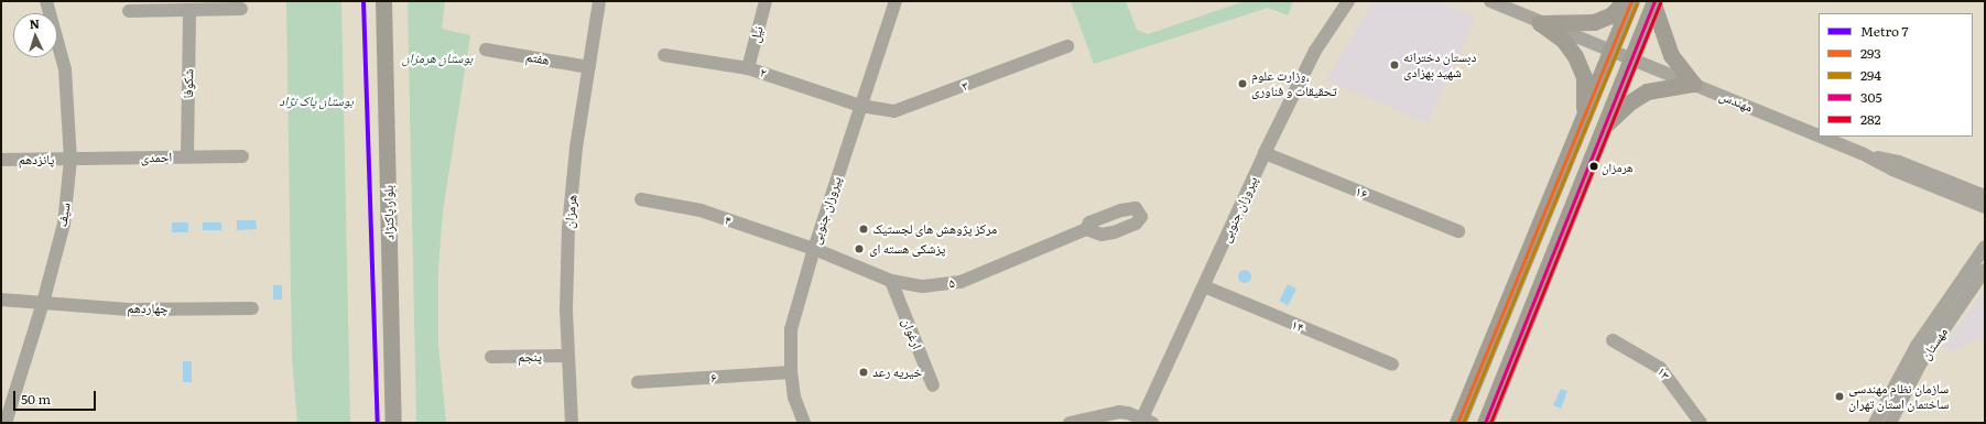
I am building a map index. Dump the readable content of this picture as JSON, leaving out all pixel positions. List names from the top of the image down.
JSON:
{
  "streets": {
    "main road": ["بلوار پاکنژاد"],
    "street": [
      "نیل",
      "هفتم",
      "۲",
      "شکوفا",
      "۳",
      "مهندس",
      "احمدی",
      "پانزدهم",
      "۱۶",
      "پیروزان جنوبی",
      "هرمزان",
      "سیف",
      "۴",
      "۵",
      "چهاردهم",
      "۱۴",
      "ارغوان",
      "مهستان",
      "پنجم",
      "۱۳",
      "۶"
    ]
  },
  "crossings": [
    ["نیل", "۲"],
    ["هفتم", "هرمزان"],
    ["۲", "۳"],
    ["۲", "پیروزان جنوبی"],
    ["شکوفا", "احمدی"],
    ["۳", "پیروزان جنوبی"],
    ["احمدی", "پانزدهم"],
    ["احمدی", "سیف"],
    ["پانزدهم", "سیف"],
    ["۱۶", "پیروزان جنوبی"],
    ["پیروزان جنوبی", "۴"],
    ["پیروزان جنوبی", "۵"],
    ["پیروزان جنوبی", "۱۴"],
    ["پیروزان جنوبی", "۶"],
    ["هرمزان", "پنجم"],
    ["سیف", "چهاردهم"],
    ["۴", "۵"],
    ["۵", "ارغوان"]
  ],
  "parks": ["بوستان هرمزان", "بوستان پاک نژاد"],
  "places": [
    "دبستان دخترانه شهید بهزادی",
    "وزارت علوم، تحقیقات و فناوری",
    "هرمزان",
    "مرکز پژوهش های لجستیک",
    "پزشکی هسته ای",
    "خیریه رعد",
    "سازمان نظام مهندسی ساختمان استان تهران"
  ],
  "lines": [
    "metro line 7",
    "transit line 293",
    "transit line 305",
    "transit line 294",
    "transit line 282"
  ],
  "legend": [
    "Metro 7",
    "293",
    "294",
    "305",
    "282"
  ],
  "scale_bar": "50 m",
  "north": "top"
}
